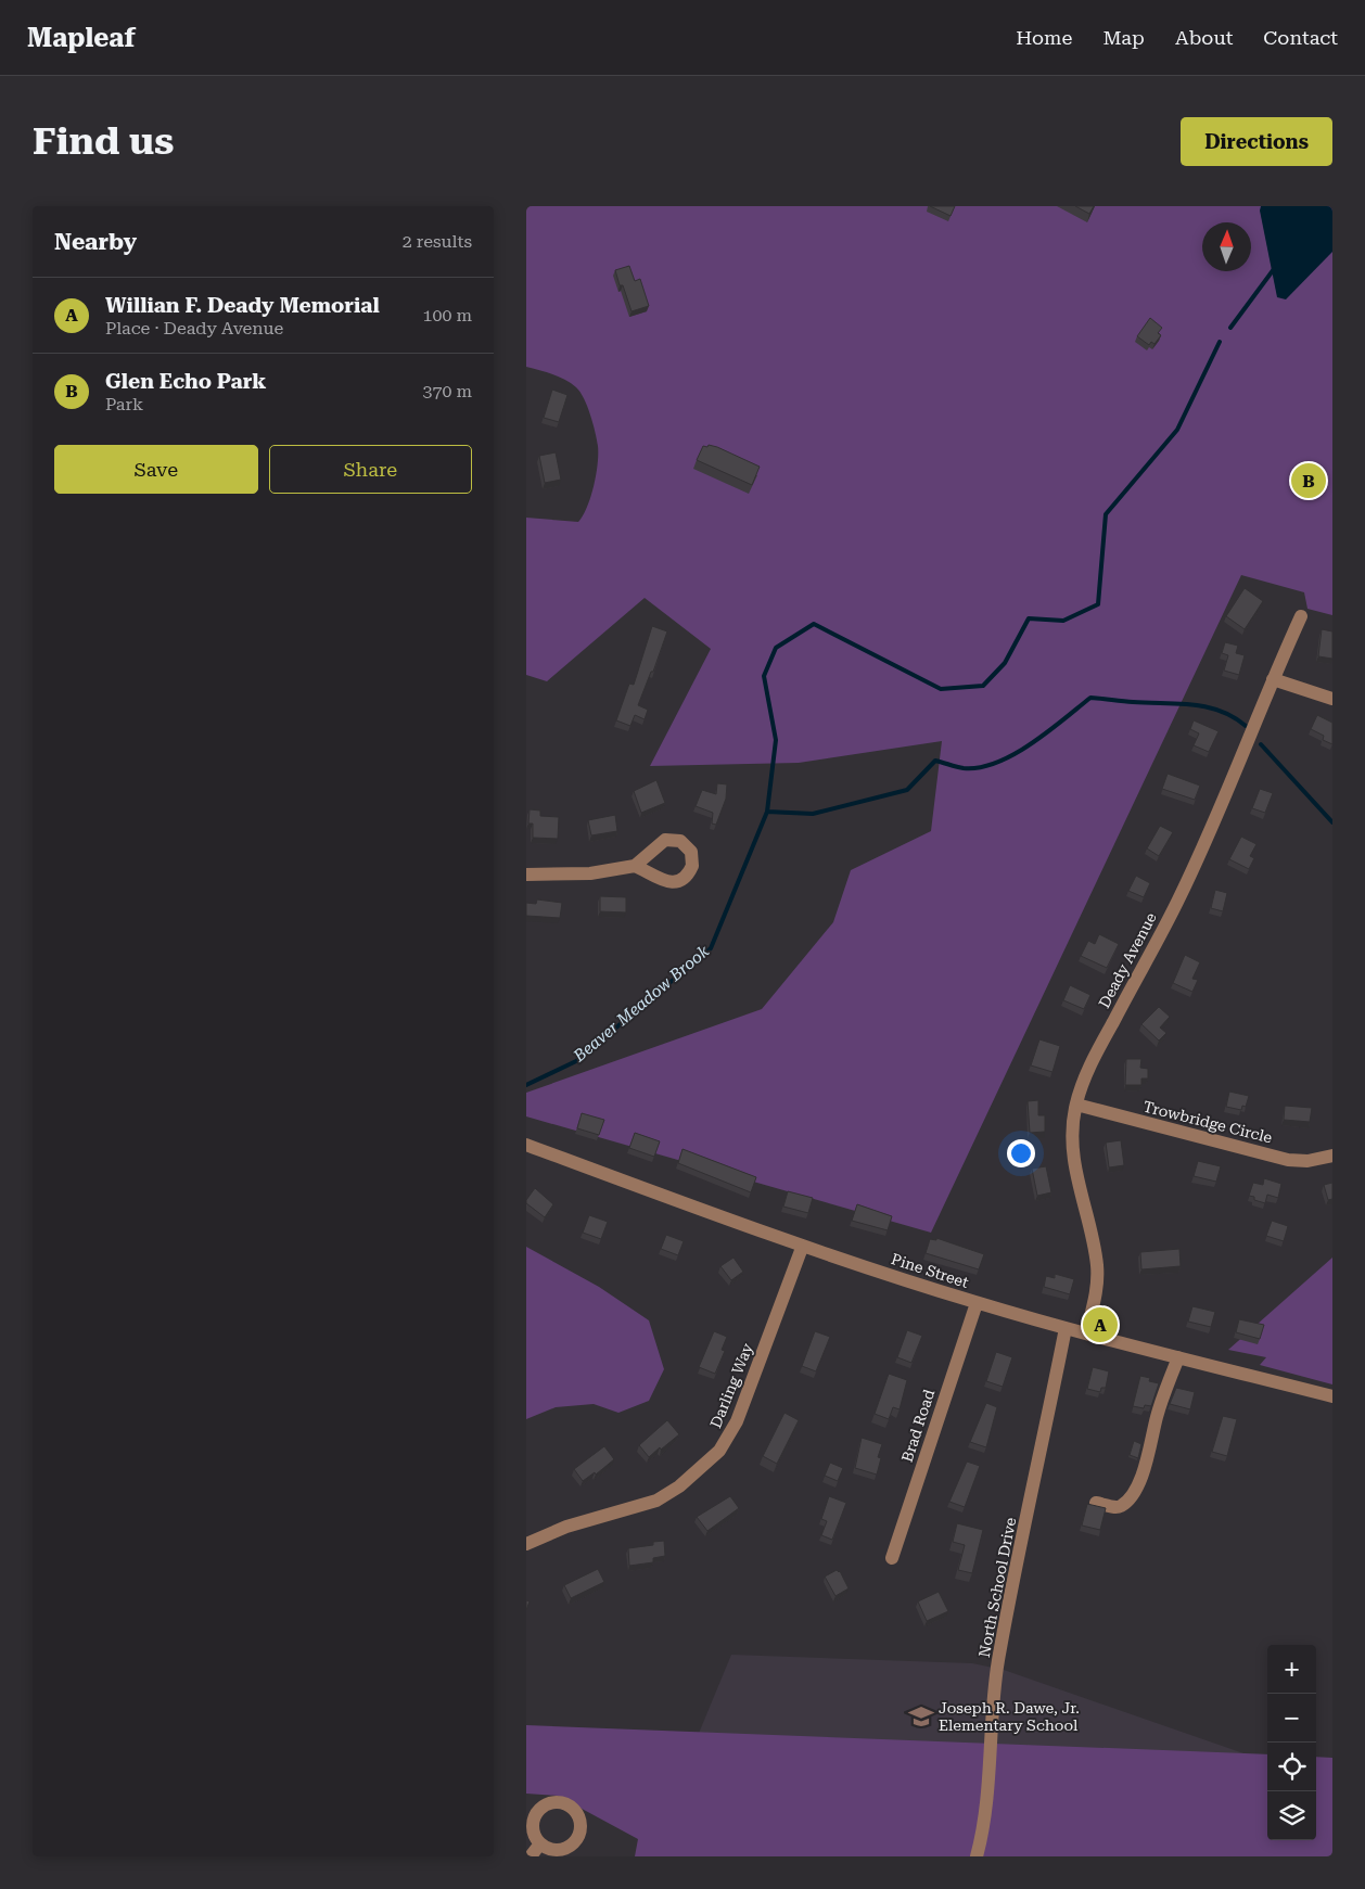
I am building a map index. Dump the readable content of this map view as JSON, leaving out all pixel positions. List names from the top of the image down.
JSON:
{
  "streets": {
    "street": [
      "Deady Avenue",
      "Trowbridge Circle",
      "Pine Street",
      "Darling Way",
      "Brad Road",
      "North School Drive"
    ]
  },
  "crossings": [
    ["Deady Avenue", "Trowbridge Circle"],
    ["Deady Avenue", "Pine Street"],
    ["Pine Street", "Darling Way"],
    ["Pine Street", "Brad Road"],
    ["Pine Street", "North School Drive"]
  ],
  "water": ["Beaver Meadow Brook"],
  "places": {
    "school or university": ["Joseph R. Dawe, Jr. Elementary School"]
  },
  "north": "top",
  "page": {
    "header": "Mapleaf",
    "nav": [
      "Home",
      "Map",
      "About",
      "Contact"
    ],
    "buttons": [
      "Directions",
      ["Save", "Share"]
    ],
    "title": "Find us",
    "heading": ["Nearby", "2 results"],
    "list": [
      {
        "mark": "A",
        "name": "Willian F. Deady Memorial",
        "note": "Place · Deady Avenue",
        "value": "100 m"
      },
      {
        "mark": "B",
        "name": "Glen Echo Park",
        "note": "Park",
        "value": "370 m"
      }
    ],
    "pins": ["B", "A"],
    "map_buttons": ["+", "−"]
  }
}
